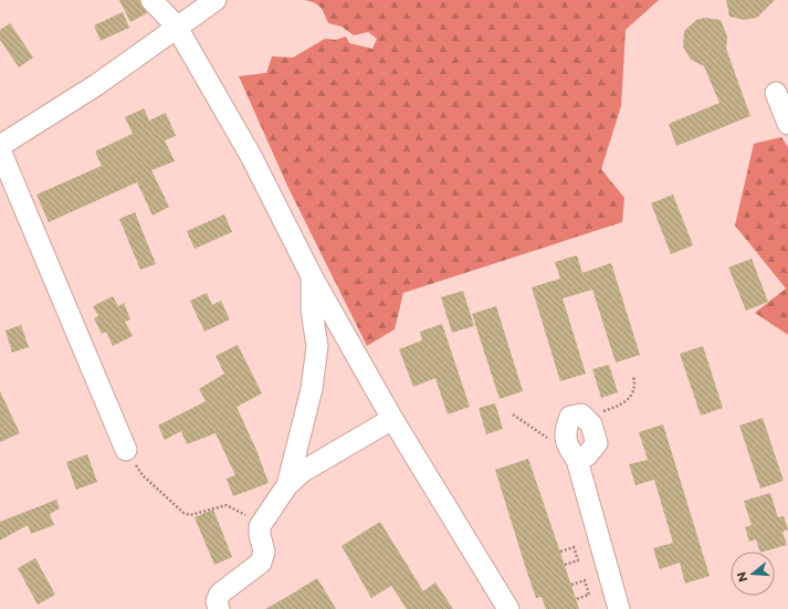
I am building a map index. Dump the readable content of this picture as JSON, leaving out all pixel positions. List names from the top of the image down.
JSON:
{
  "north": "left"
}
